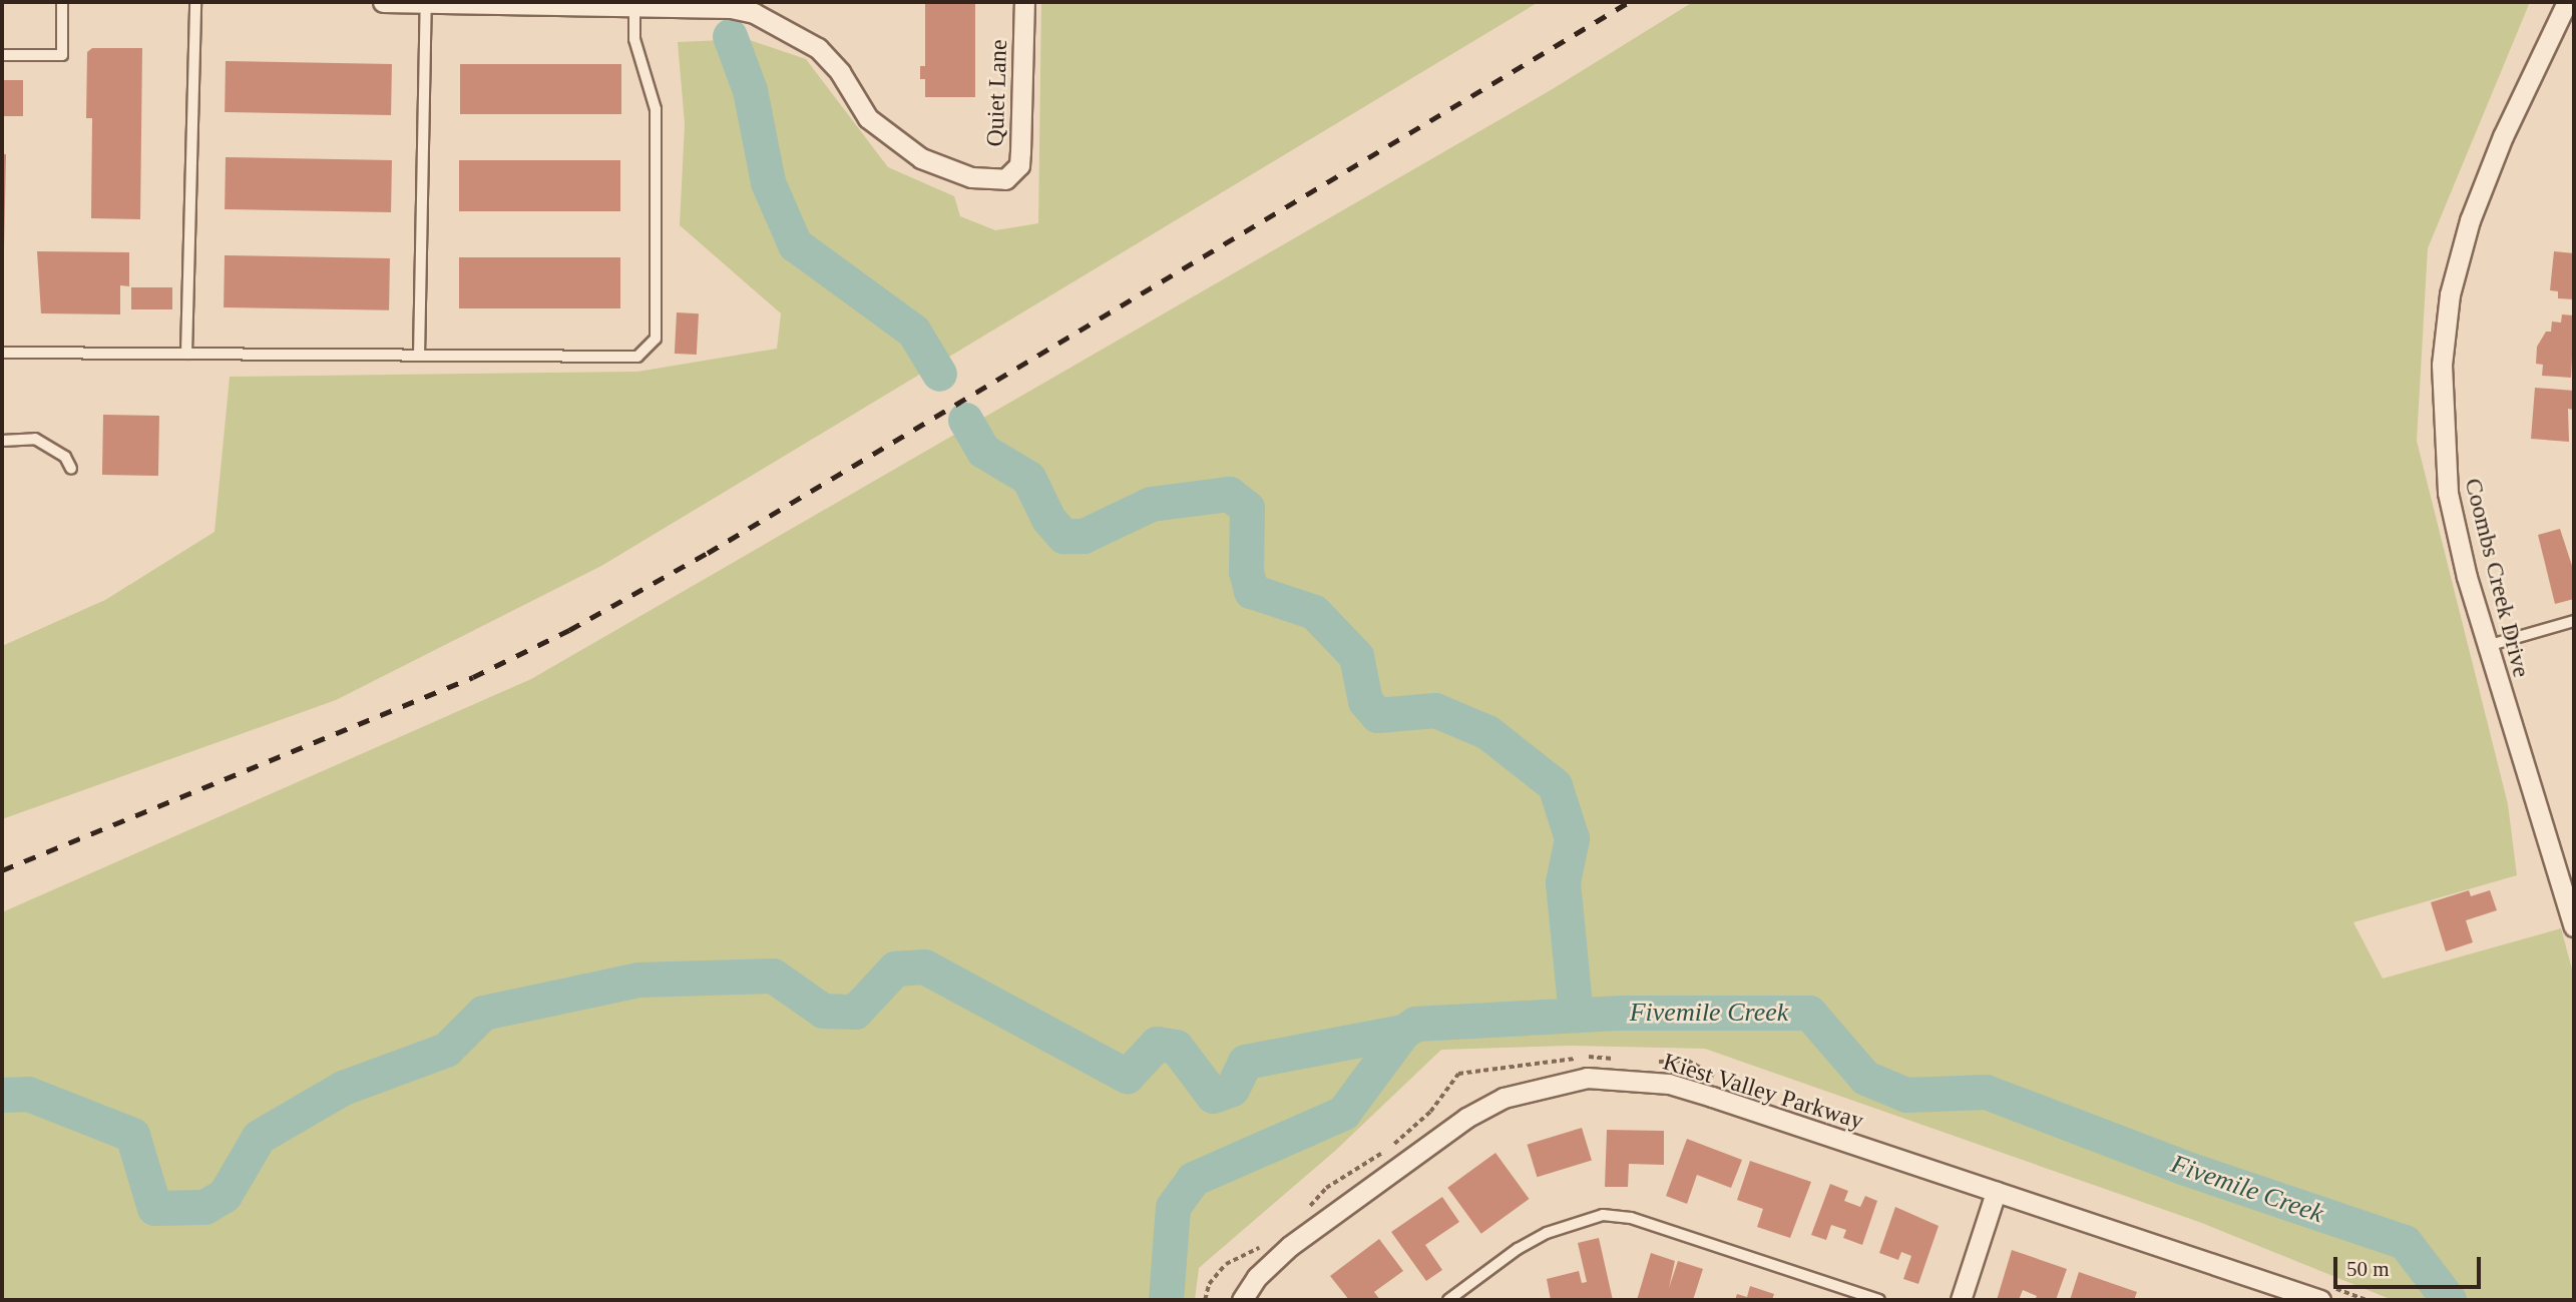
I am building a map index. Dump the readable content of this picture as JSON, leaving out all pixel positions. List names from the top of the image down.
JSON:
{
  "streets": {
    "street": ["Quiet Lane", "Coombs Creek Drive", "Kiest Valley Parkway"]
  },
  "water": ["Fivemile Creek"],
  "scale_bar": "50 m"
}
